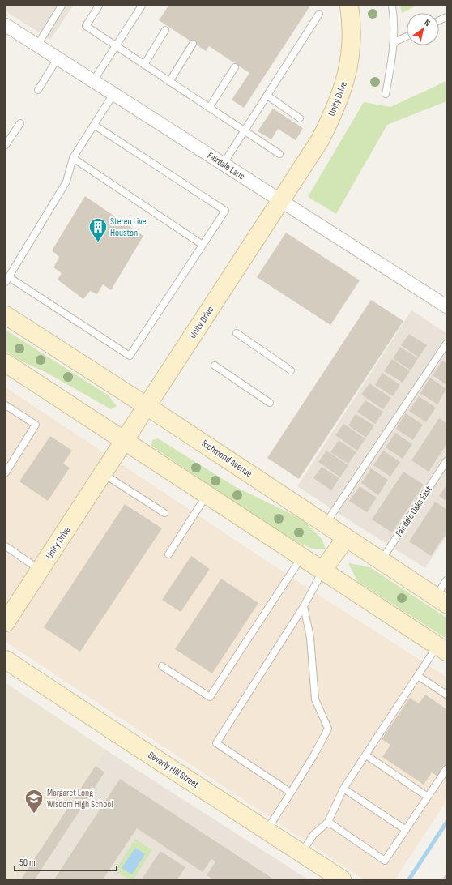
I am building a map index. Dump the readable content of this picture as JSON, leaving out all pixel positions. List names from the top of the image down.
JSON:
{
  "streets": {
    "street": [
      "Unity Drive",
      "Fairdale Lane",
      "Richmond Avenue",
      "Beverly Hill Street"
    ],
    "lane": ["Fairdale Oaks East"]
  },
  "crossings": [
    ["Unity Drive", "Fairdale Lane"],
    ["Unity Drive", "Richmond Avenue"],
    ["Richmond Avenue", "Fairdale Oaks East"]
  ],
  "places": {
    "building": ["Stereo Live Houston"],
    "school or university": ["Margaret Long Wisdom High School"]
  },
  "scale_bar": "50 m",
  "north": "top right"
}
